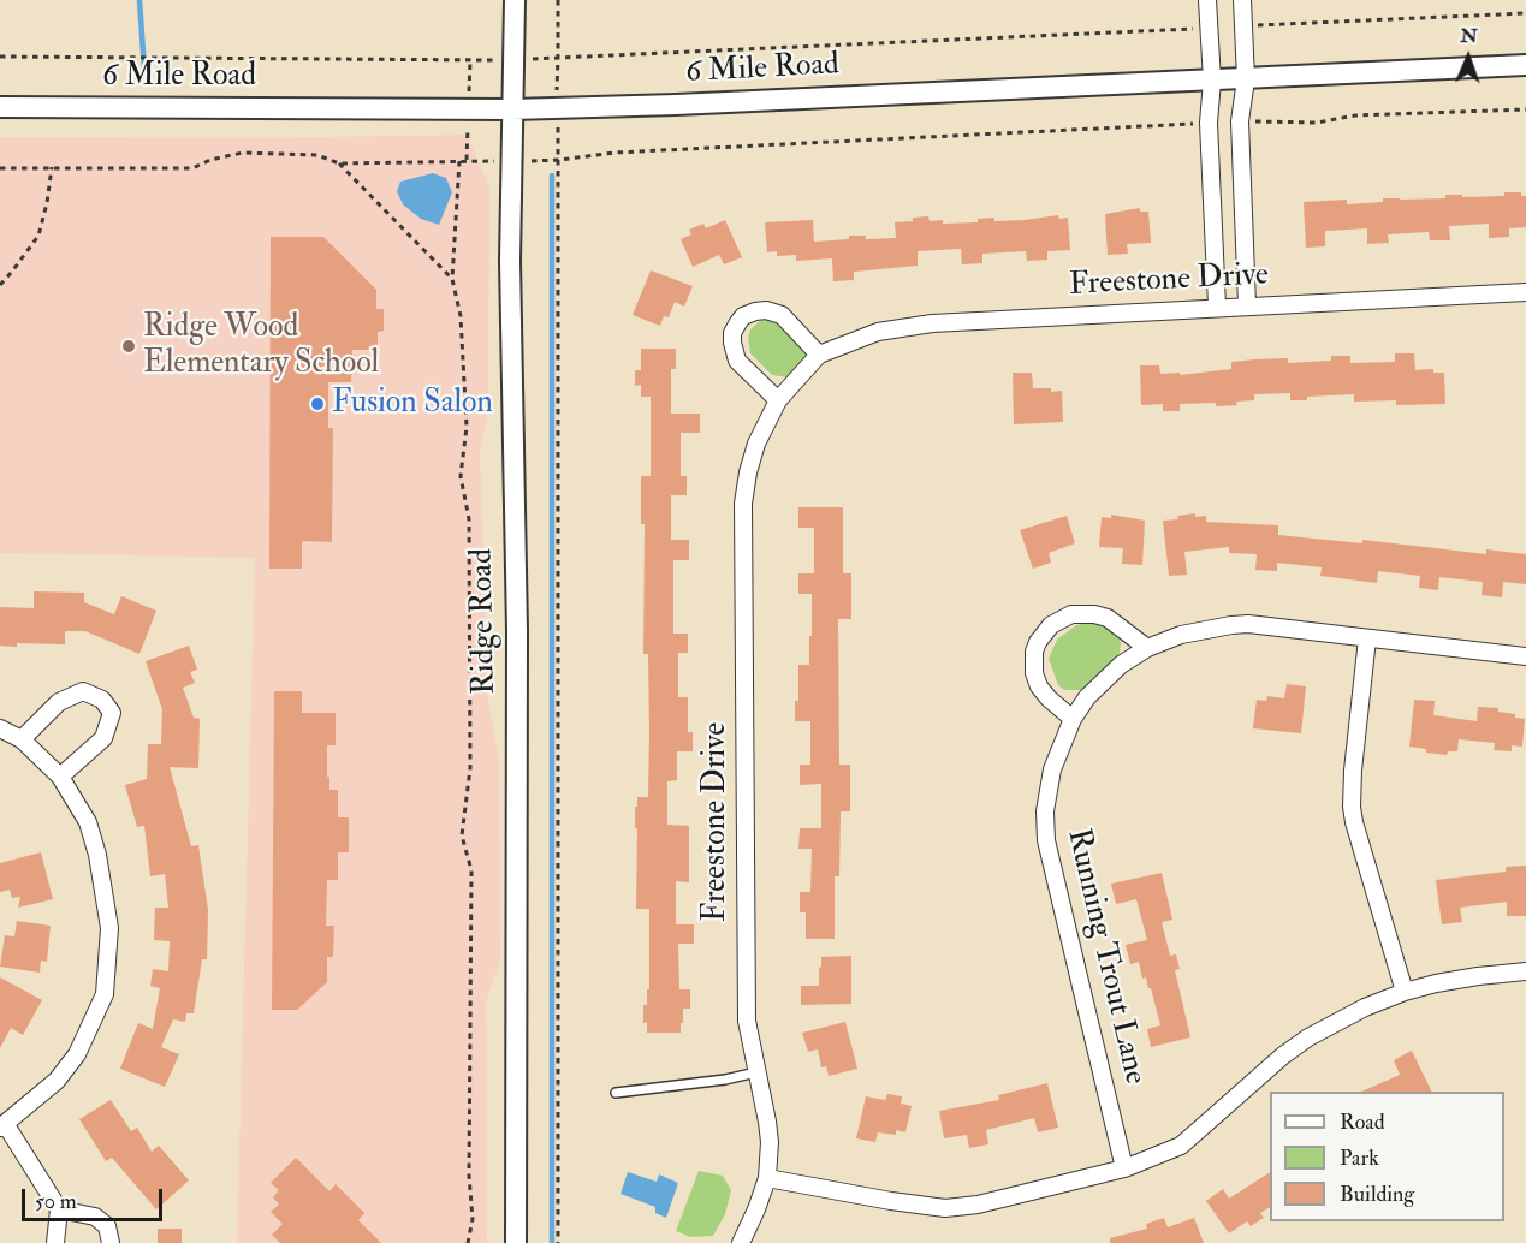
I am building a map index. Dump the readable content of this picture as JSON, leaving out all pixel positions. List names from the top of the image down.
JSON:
{
  "streets": {
    "street": [
      "6 Mile Road",
      "Freestone Drive",
      "Ridge Road",
      "Running Trout Lane"
    ]
  },
  "crossings": [
    ["6 Mile Road", "Ridge Road"]
  ],
  "places": ["Ridge Wood Elementary School", "Fusion Salon"],
  "legend": ["Road", "Park", "Building"],
  "scale_bar": "50 m",
  "north": "top"
}
